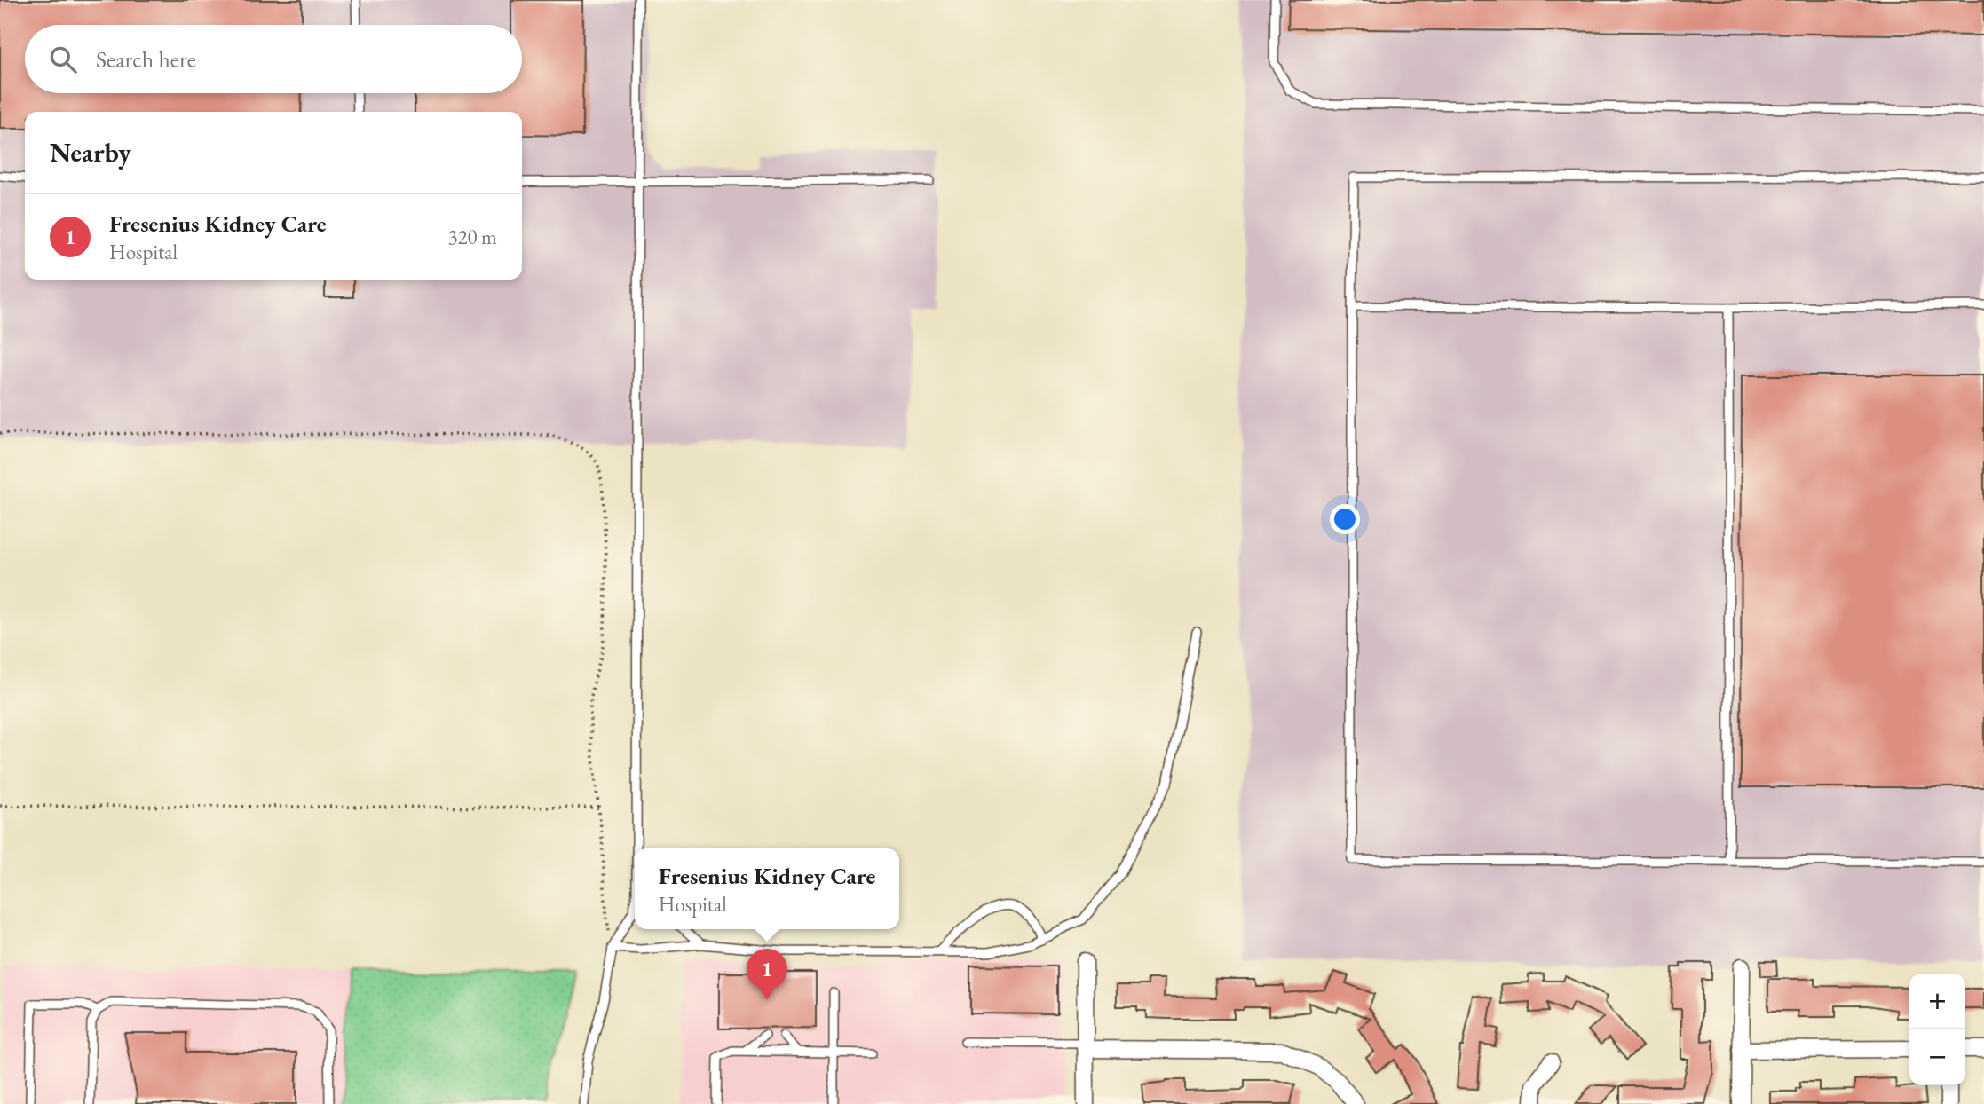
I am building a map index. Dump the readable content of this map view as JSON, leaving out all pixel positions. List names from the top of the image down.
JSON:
{
  "page": {
    "search": "Search here",
    "heading": "Nearby",
    "list": [
      {
        "mark": "1",
        "name": "Fresenius Kidney Care",
        "note": "Hospital",
        "value": "320 m"
      }
    ],
    "popup": ["Fresenius Kidney Care", "Hospital"],
    "pins": "1",
    "map_buttons": ["+", "−"]
  }
}
